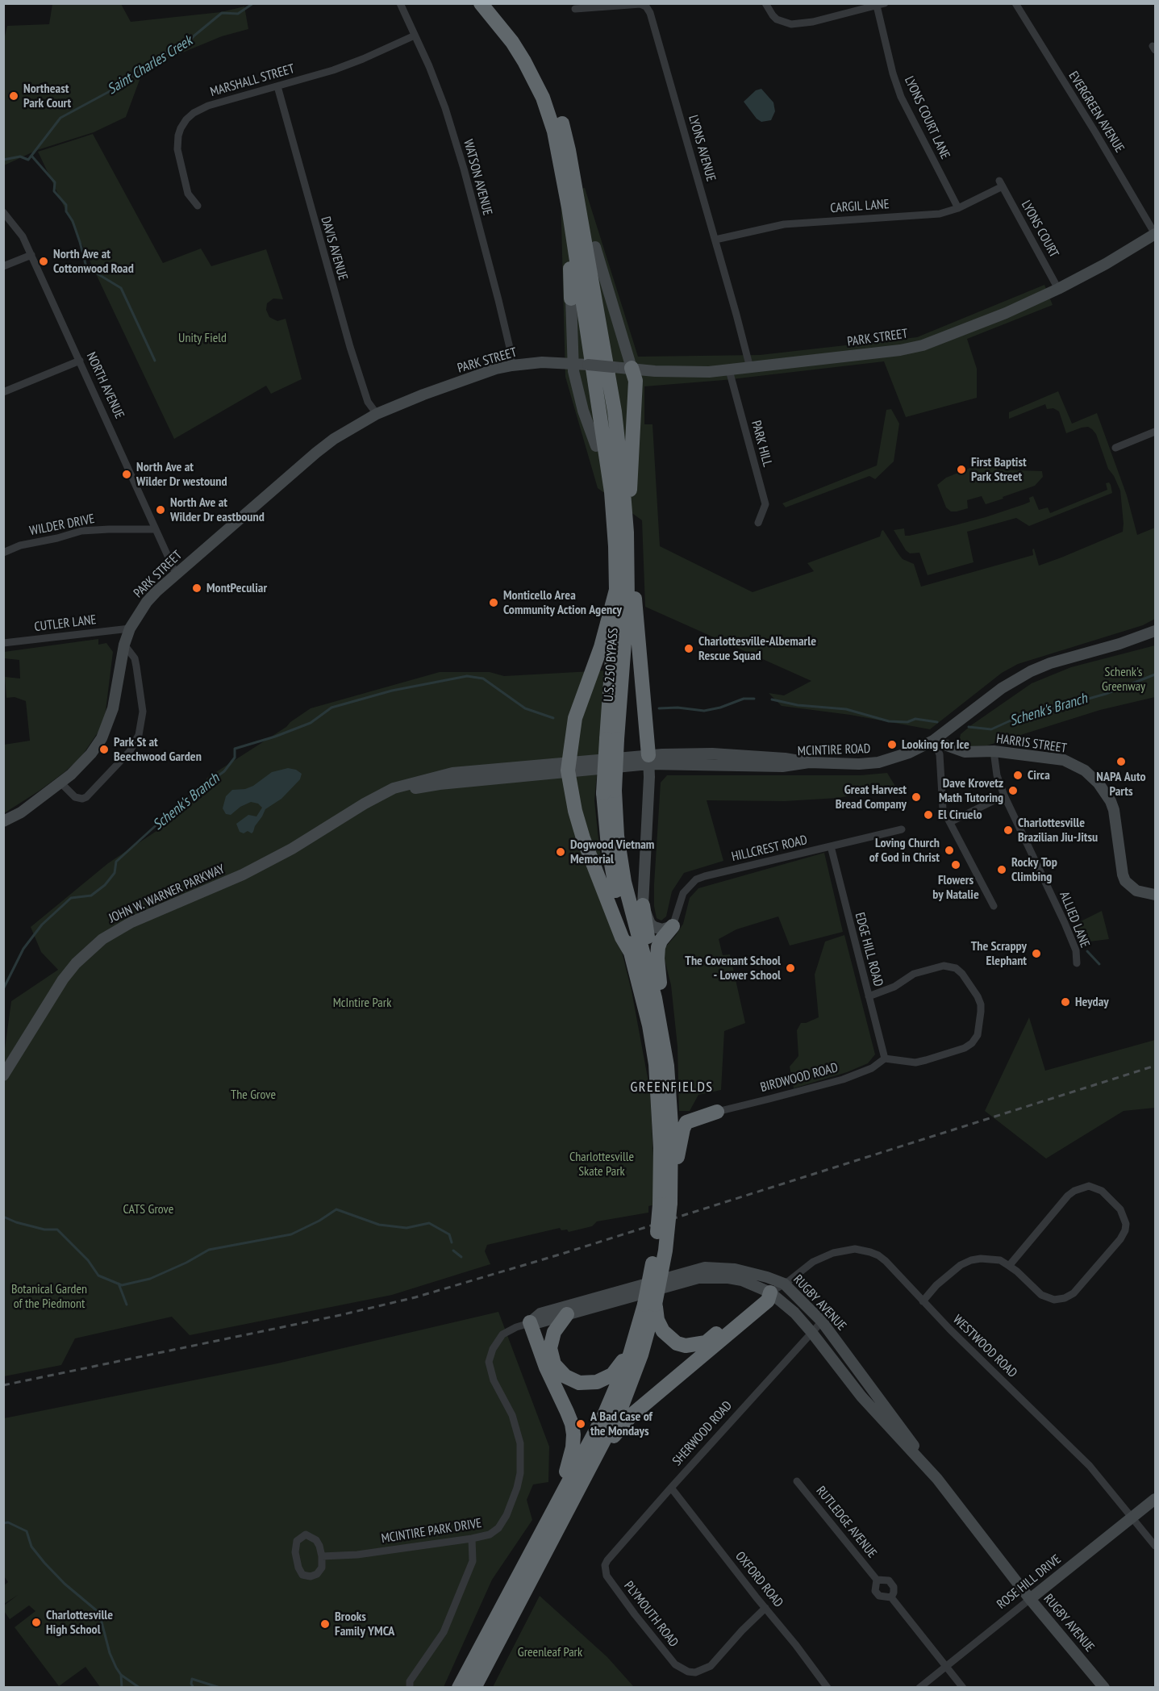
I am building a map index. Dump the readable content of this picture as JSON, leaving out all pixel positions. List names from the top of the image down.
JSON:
{
  "streets": {
    "highway": ["U.S. 250 BYPASS"],
    "street": [
      "MARSHALL STREET",
      "EVERGREEN AVENUE",
      "LYONS COURT LANE",
      "LYONS AVENUE",
      "WATSON AVENUE",
      "CARGIL LANE",
      "LYONS COURT",
      "DAVIS AVENUE",
      "PARK STREET",
      "NORTH AVENUE",
      "PARK HILL",
      "WILDER DRIVE",
      "CUTLER LANE",
      "HARRIS STREET",
      "MCINTIRE ROAD",
      "HILLCREST ROAD",
      "JOHN W. WARNER PARKWAY",
      "ALLIED LANE",
      "EDGE HILL ROAD",
      "BIRDWOOD ROAD",
      "RUGBY AVENUE",
      "WESTWOOD ROAD",
      "SHERWOOD ROAD",
      "RUTLEDGE AVENUE",
      "MCINTIRE PARK DRIVE",
      "OXFORD ROAD",
      "ROSE HILL DRIVE",
      "PLYMOUTH ROAD"
    ]
  },
  "crossings": [
    ["MARSHALL STREET", "WATSON AVENUE"],
    ["MARSHALL STREET", "DAVIS AVENUE"],
    ["EVERGREEN AVENUE", "PARK STREET"],
    ["LYONS COURT LANE", "CARGIL LANE"],
    ["LYONS AVENUE", "CARGIL LANE"],
    ["LYONS AVENUE", "PARK STREET"],
    ["WATSON AVENUE", "PARK STREET"],
    ["CARGIL LANE", "LYONS COURT"],
    ["LYONS COURT", "PARK STREET"],
    ["DAVIS AVENUE", "PARK STREET"],
    ["PARK STREET", "NORTH AVENUE"],
    ["PARK STREET", "PARK HILL"],
    ["PARK STREET", "CUTLER LANE"],
    ["NORTH AVENUE", "WILDER DRIVE"],
    ["HARRIS STREET", "MCINTIRE ROAD"],
    ["HARRIS STREET", "ALLIED LANE"],
    ["MCINTIRE ROAD", "JOHN W. WARNER PARKWAY"],
    ["HILLCREST ROAD", "EDGE HILL ROAD"],
    ["EDGE HILL ROAD", "BIRDWOOD ROAD"],
    ["RUGBY AVENUE", "WESTWOOD ROAD"],
    ["RUGBY AVENUE", "SHERWOOD ROAD"],
    ["RUGBY AVENUE", "MCINTIRE PARK DRIVE"],
    ["RUGBY AVENUE", "ROSE HILL DRIVE"],
    ["WESTWOOD ROAD", "ROSE HILL DRIVE"],
    ["SHERWOOD ROAD", "OXFORD ROAD"],
    ["SHERWOOD ROAD", "PLYMOUTH ROAD"],
    ["RUTLEDGE AVENUE", "ROSE HILL DRIVE"],
    ["OXFORD ROAD", "PLYMOUTH ROAD"]
  ],
  "districts": ["GREENFIELDS"],
  "water": ["Saint Charles Creek", "Schenk's Branch"],
  "parks": [
    "Unity Field",
    "Schenk's Greenway",
    "McIntire Park",
    "The Grove",
    "Charlottesville Skate Park",
    "CATS Grove",
    "Botanical Garden of the Piedmont",
    "Greenleaf Park"
  ],
  "places": [
    "Northeast Park Court",
    "North Ave at Cottonwood Road",
    "First Baptist Park Street",
    "North Ave at Wilder Dr westound",
    "North Ave at Wilder Dr eastbound",
    "MontPeculiar",
    "Monticello Area Community Action Agency",
    "Charlottesville-Albemarle Rescue Squad",
    "Looking for Ice",
    "Park St at Beechwood Garden",
    "NAPA Auto Parts",
    "Circa",
    "Dave Krovetz Math Tutoring",
    "Great Harvest Bread Company",
    "El Ciruelo",
    "Charlottesville Brazilian Jiu-Jitsu",
    "Loving Church of God in Christ",
    "Dogwood Vietnam Memorial",
    "Flowers by Natalie",
    "Rocky Top Climbing",
    "The Scrappy Elephant",
    "The Covenant School - Lower School",
    "Heyday",
    "A Bad Case of the Mondays",
    "Charlottesville High School",
    "Brooks Family YMCA"
  ]
}
